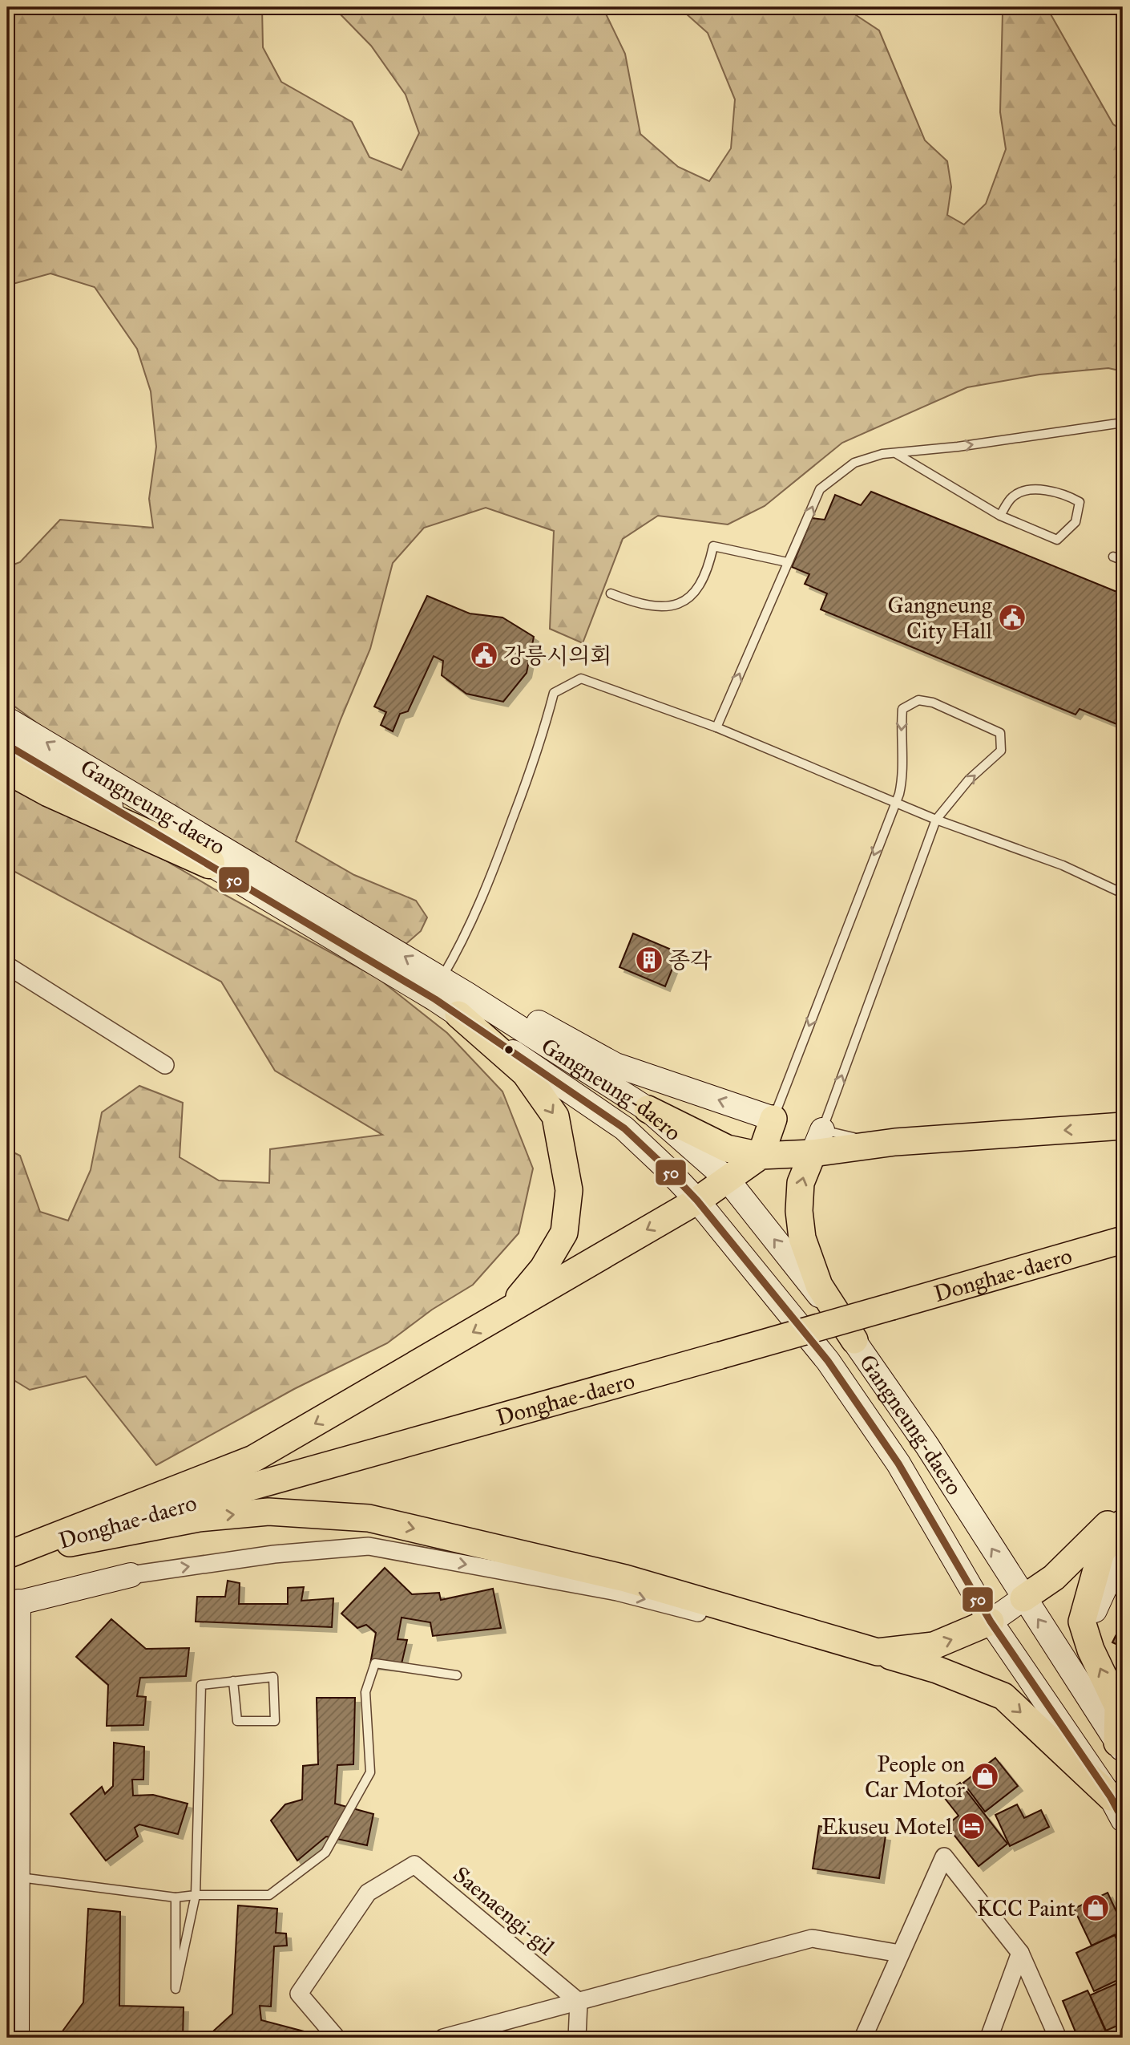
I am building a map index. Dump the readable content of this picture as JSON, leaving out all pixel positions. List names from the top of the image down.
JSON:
{
  "streets": {
    "main road": ["Donghae-daero"],
    "street": ["Gangneung-daero", "Saenaengi-gil"]
  },
  "places": {
    "public building": ["Gangneung City Hall", "강릉시의회"],
    "building": ["종각"],
    "shop": ["People on Car Motor", "KCC Paint"],
    "hotel": ["Ekuseu Motel"]
  },
  "lines": ["transit line 50"]
}
